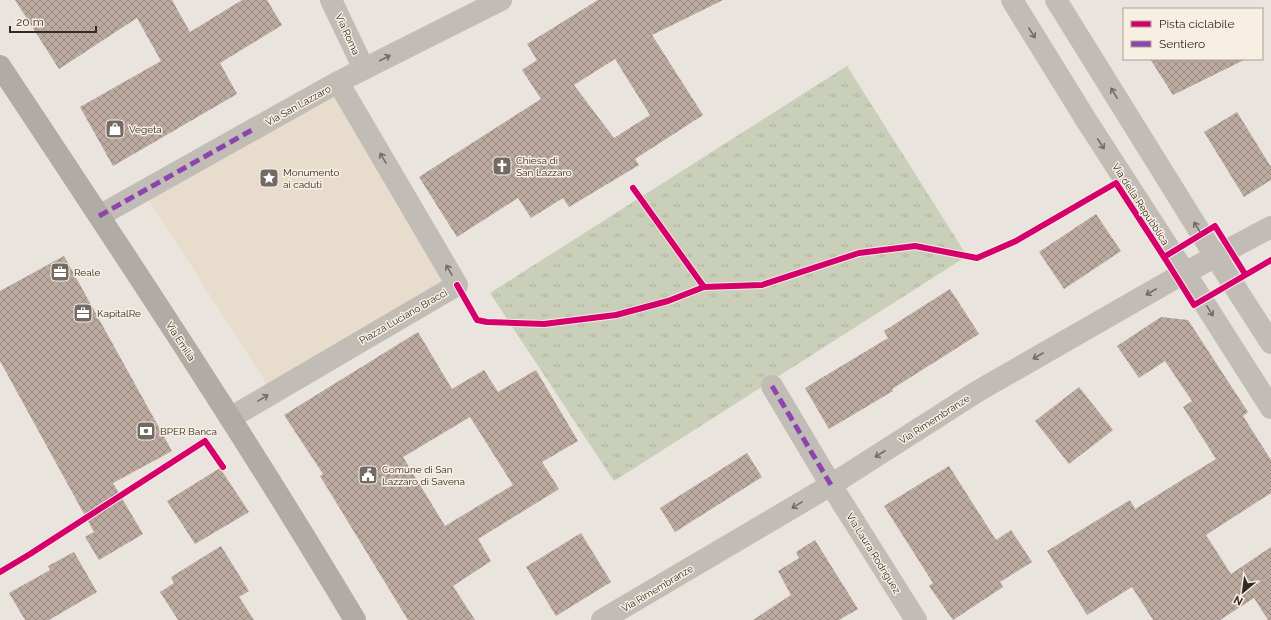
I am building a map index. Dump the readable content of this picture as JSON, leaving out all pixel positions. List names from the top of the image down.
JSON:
{
  "streets": {
    "main road": ["Via Emilia"],
    "street": [
      "Via Roma",
      "Via San Lazzaro",
      "Via della Repubblica",
      "Piazza Luciano Bracci",
      "Via Rimembranze",
      "Via Laura Rodriguez"
    ]
  },
  "crossings": [
    ["Via Roma", "Via San Lazzaro"],
    ["Via San Lazzaro", "Piazza Luciano Bracci"],
    ["Via San Lazzaro", "Via Emilia"],
    ["Via della Repubblica", "Via Rimembranze"],
    ["Piazza Luciano Bracci", "Via Emilia"],
    ["Via Rimembranze", "Via Laura Rodriguez"]
  ],
  "one_way": ["Via Rimembranze"],
  "places": {
    "shop": ["Vegeta"],
    "church": ["Chiesa di San Lazzaro"],
    "place": ["Monumento ai caduti"],
    "office": ["Reale", "KapitalRe"],
    "bank": ["BPER Banca"],
    "public building": ["Comune di San Lazzaro di Savena"]
  },
  "legend": ["Pista ciclabile", "Sentiero"],
  "scale_bar": "20 m",
  "north": "bottom left"
}
